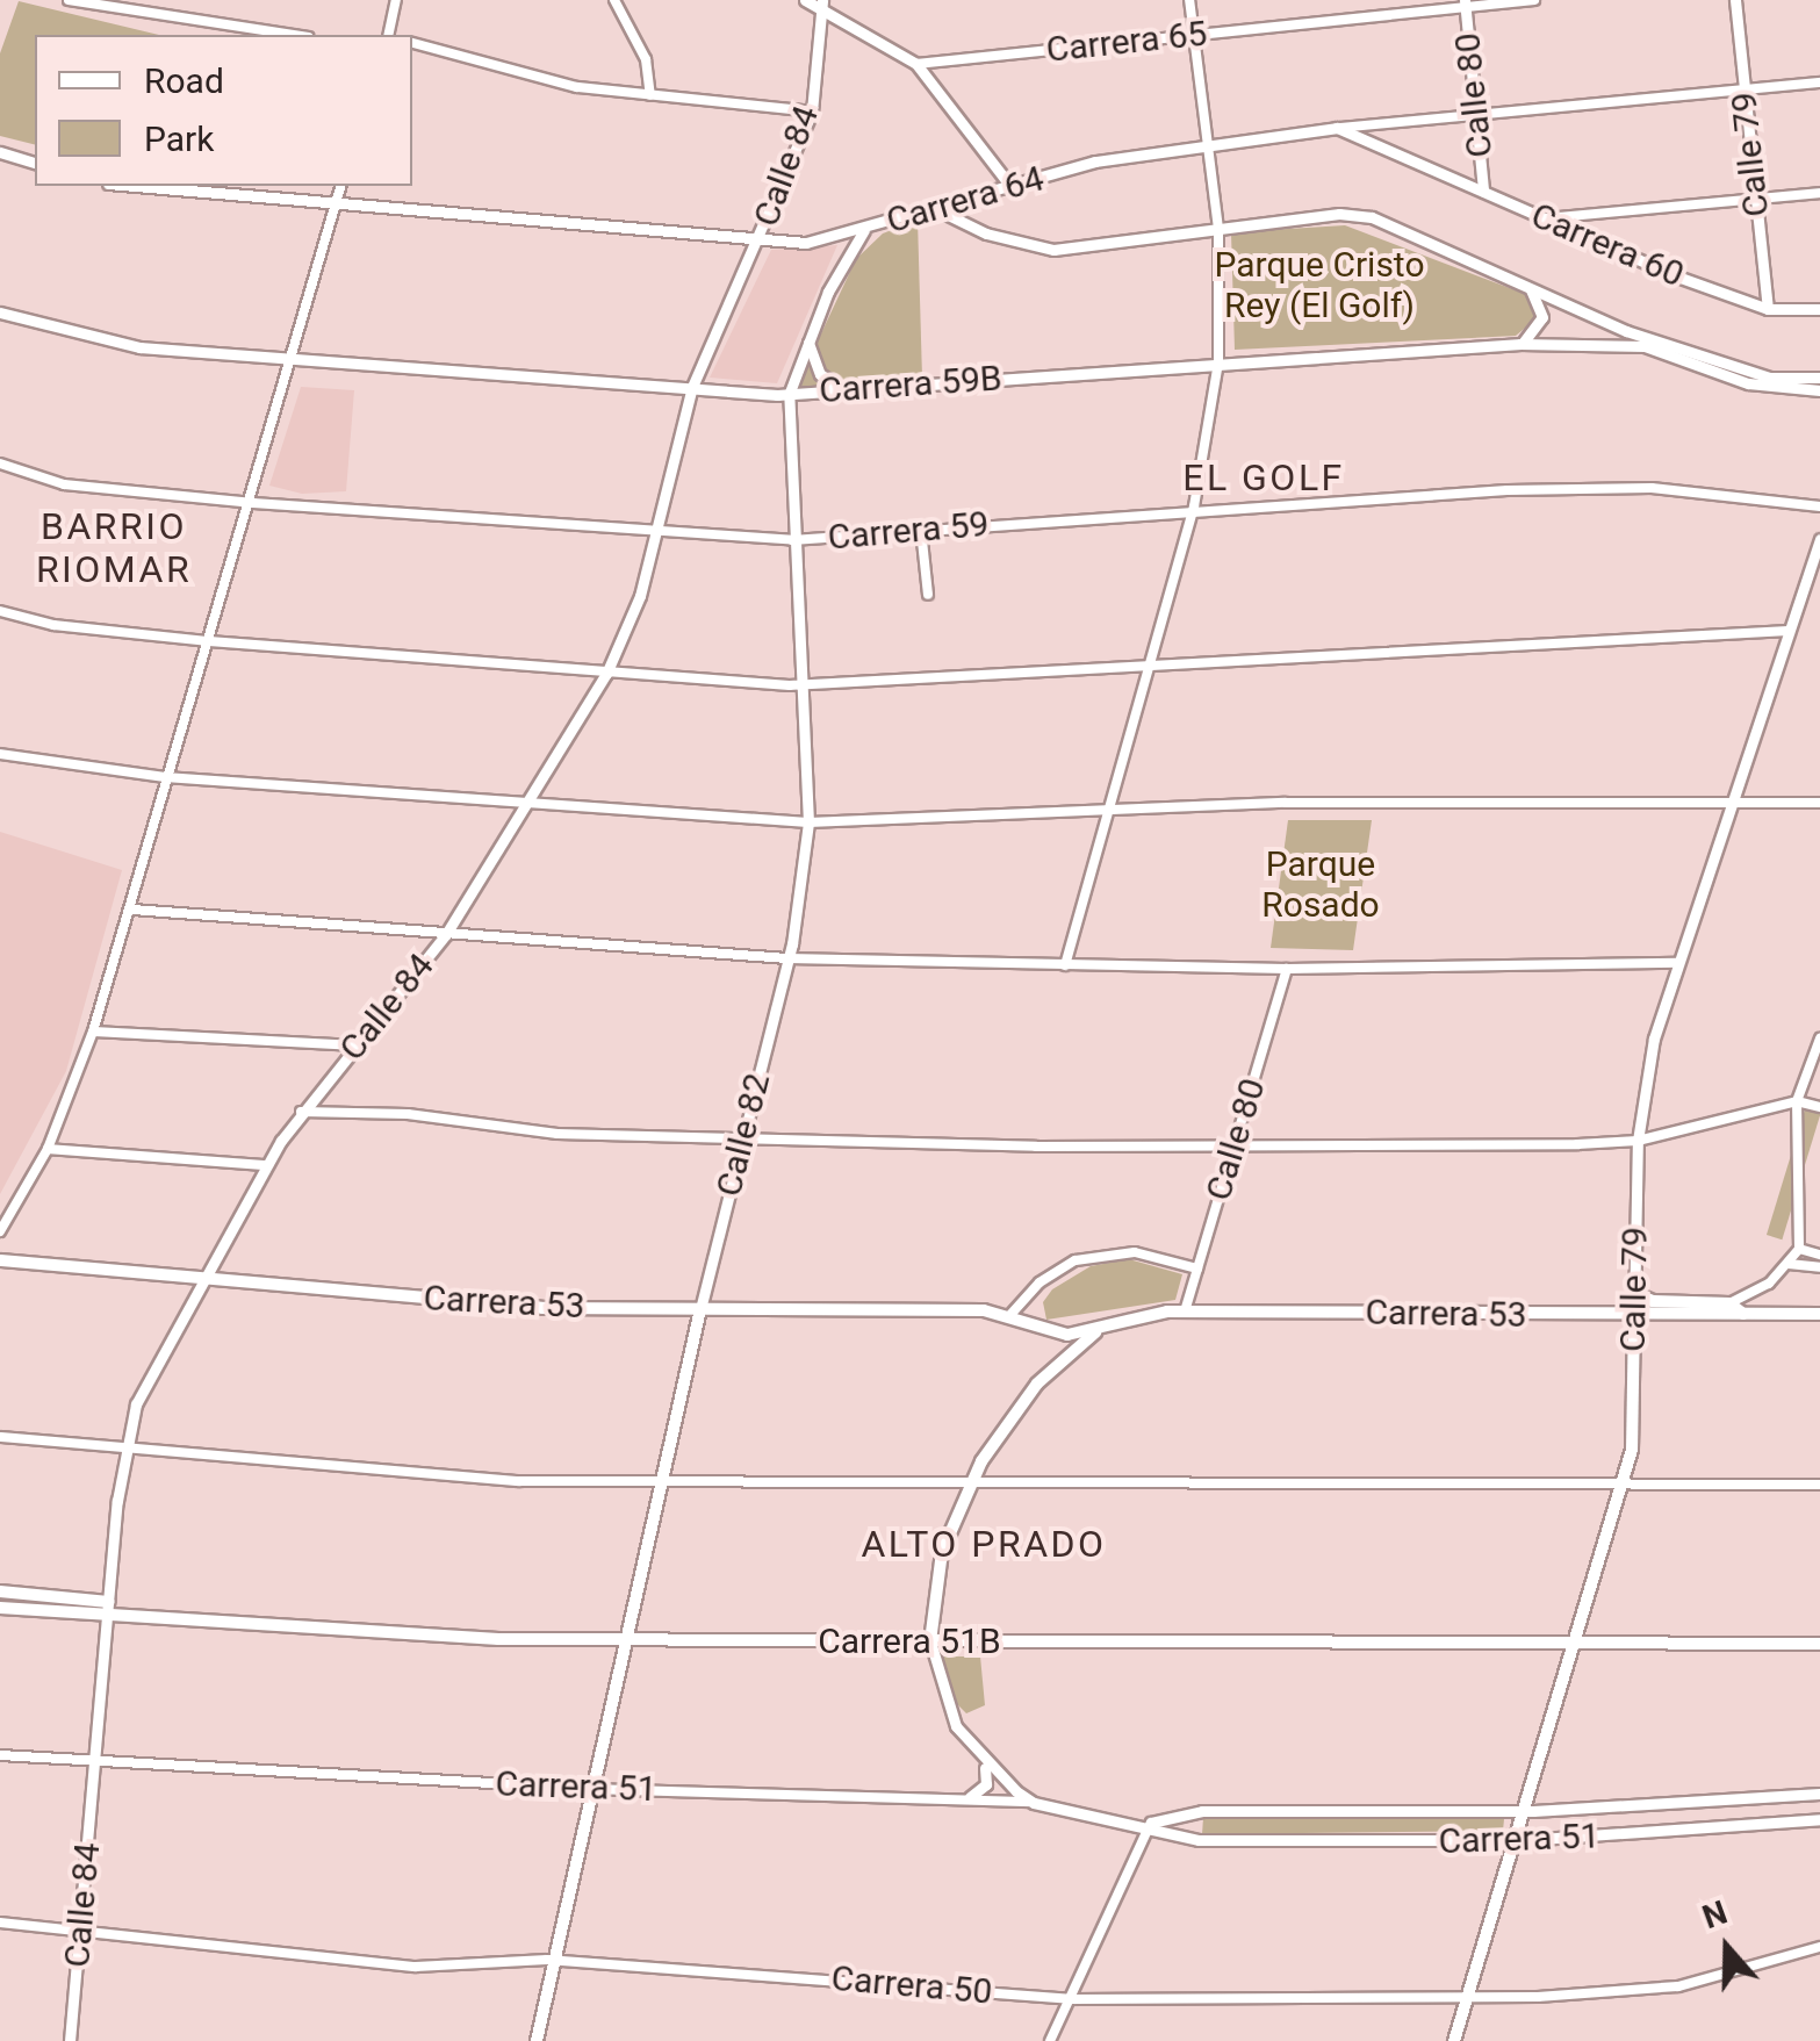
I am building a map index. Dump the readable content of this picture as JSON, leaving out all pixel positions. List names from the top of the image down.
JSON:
{
  "streets": {
    "main road": [
      "Calle 79",
      "Calle 82",
      "Carrera 53",
      "Carrera 51B"
    ],
    "street": [
      "Carrera 65",
      "Calle 80",
      "Calle 84",
      "Carrera 64",
      "Carrera 60",
      "Carrera 59B",
      "Carrera 59",
      "Carrera 51",
      "Carrera 50"
    ]
  },
  "crossings": [
    ["Carrera 65", "Calle 80"],
    ["Calle 80", "Carrera 64"],
    ["Calle 80", "Carrera 60"],
    ["Calle 80", "Carrera 53"],
    ["Calle 79", "Carrera 64"],
    ["Calle 79", "Carrera 60"],
    ["Calle 79", "Carrera 53"],
    ["Calle 79", "Carrera 51B"],
    ["Calle 79", "Carrera 51"],
    ["Calle 79", "Carrera 50"],
    ["Calle 84", "Carrera 64"],
    ["Calle 84", "Carrera 59B"],
    ["Calle 84", "Carrera 59"],
    ["Calle 84", "Carrera 53"],
    ["Calle 84", "Carrera 51B"],
    ["Calle 84", "Carrera 51"],
    ["Calle 84", "Carrera 50"],
    ["Carrera 64", "Carrera 60"],
    ["Carrera 64", "Carrera 59B"],
    ["Carrera 64", "Calle 82"],
    ["Carrera 59B", "Calle 82"],
    ["Carrera 59", "Calle 82"],
    ["Calle 82", "Carrera 53"],
    ["Calle 82", "Carrera 51B"],
    ["Calle 82", "Carrera 51"],
    ["Calle 82", "Carrera 50"]
  ],
  "districts": ["EL GOLF", "BARRIO RIOMAR", "ALTO PRADO"],
  "parks": ["Parque Cristo Rey (El Golf)", "Parque Rosado"],
  "legend": ["Road", "Park"],
  "north": "top"
}
